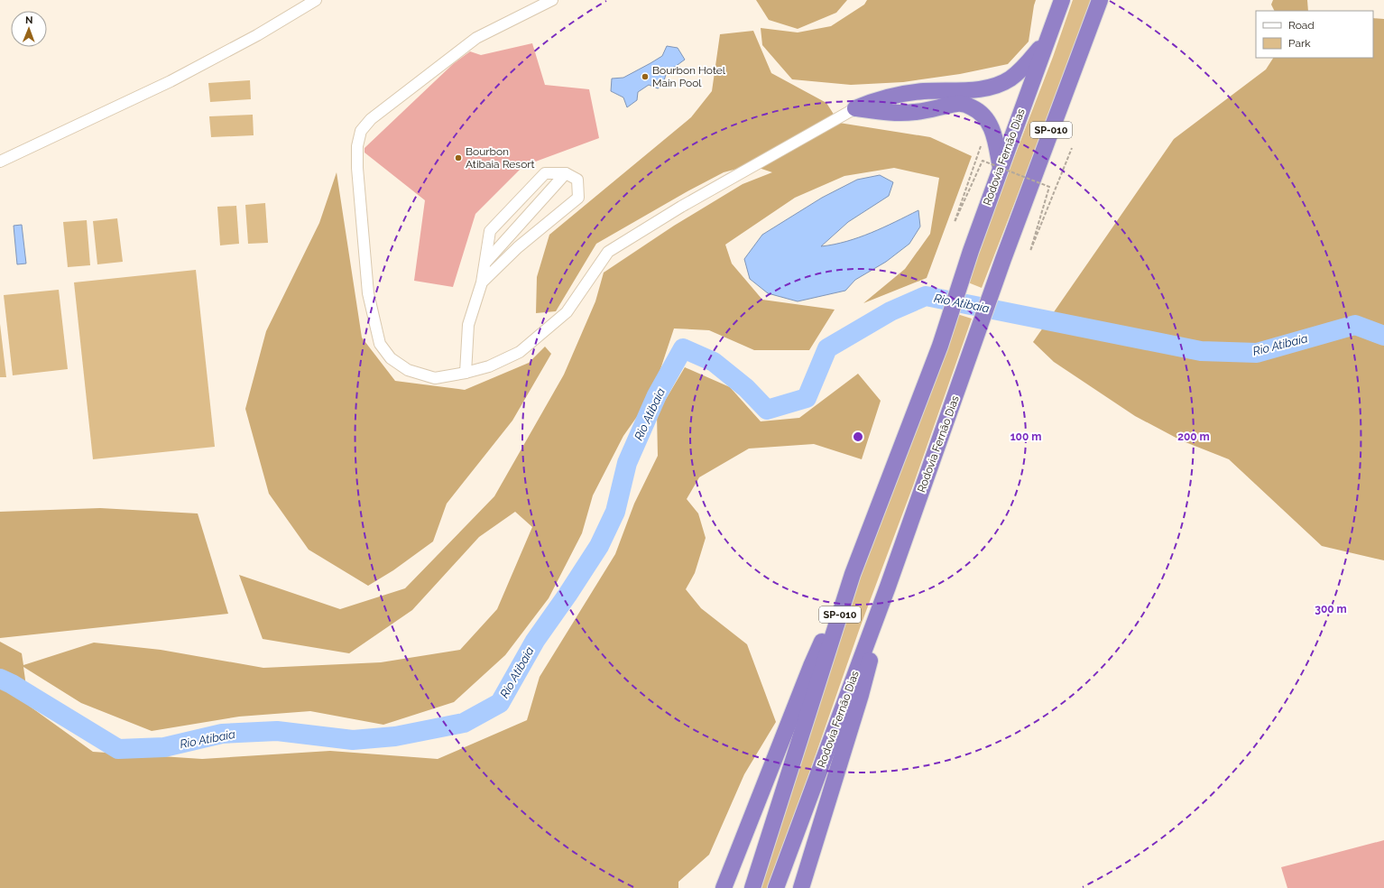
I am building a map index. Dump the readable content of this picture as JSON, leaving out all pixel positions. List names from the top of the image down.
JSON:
{
  "streets": {
    "highway": ["SP-010", "Rodovia Fernão Dias"]
  },
  "water": ["Rio Atibaia"],
  "places": ["Bourbon Hotel Main Pool", "Bourbon Atibaia Resort"],
  "legend": ["Road", "Park"],
  "north": "top",
  "rings": ["100 m", "200 m", "300 m"]
}
